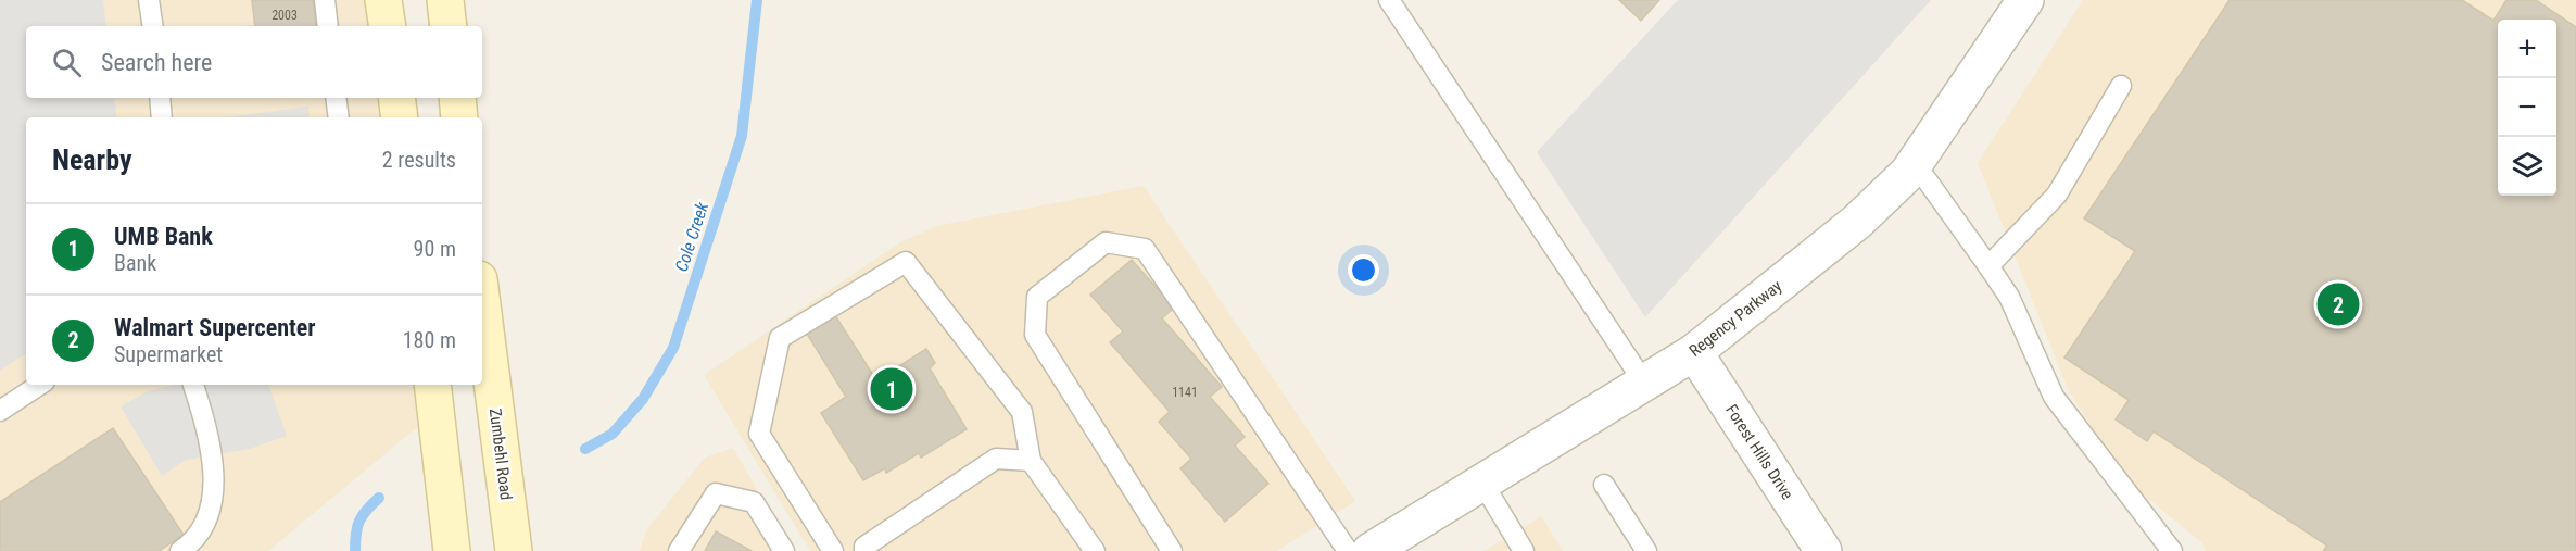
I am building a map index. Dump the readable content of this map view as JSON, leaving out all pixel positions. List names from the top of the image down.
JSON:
{
  "streets": {
    "main road": ["Zumbehl Road"],
    "street": ["Regency Parkway", "Forest Hills Drive"]
  },
  "crossings": [
    ["Regency Parkway", "Forest Hills Drive"]
  ],
  "water": ["Cole Creek"],
  "house_numbers": ["2003", "1141"],
  "page": {
    "map_buttons": ["+", "−"],
    "search": "Search here",
    "heading": ["Nearby", "2 results"],
    "list": [
      {
        "mark": "1",
        "name": "UMB Bank",
        "note": "Bank",
        "value": "90 m"
      },
      {
        "mark": "2",
        "name": "Walmart Supercenter",
        "note": "Supermarket",
        "value": "180 m"
      }
    ],
    "pins": ["2", "1"]
  }
}
